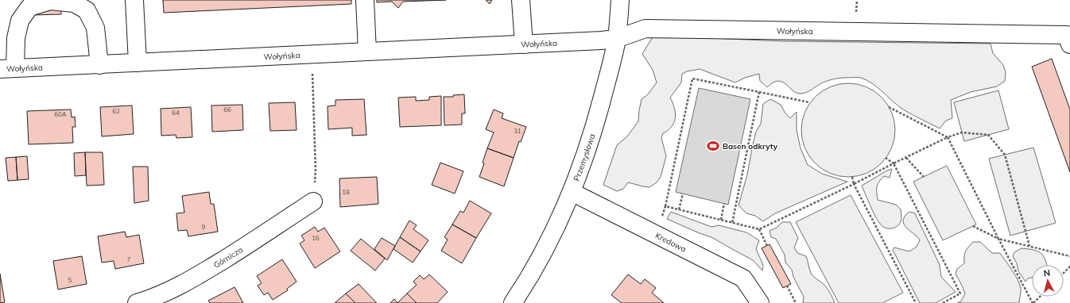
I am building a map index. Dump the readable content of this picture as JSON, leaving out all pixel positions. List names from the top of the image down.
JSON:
{
  "streets": {
    "street": [
      "Wołyńska",
      "Przemysłowa",
      "Kredowa",
      "Górnicza"
    ]
  },
  "crossings": [
    ["Wołyńska", "Przemysłowa"],
    ["Przemysłowa", "Kredowa"]
  ],
  "places": {
    "sports": ["Basen odkryty"]
  },
  "house_numbers": [
    "66",
    "62",
    "64",
    "60A",
    "31",
    "18",
    "9",
    "16",
    "7",
    "5"
  ],
  "north": "top"
}
